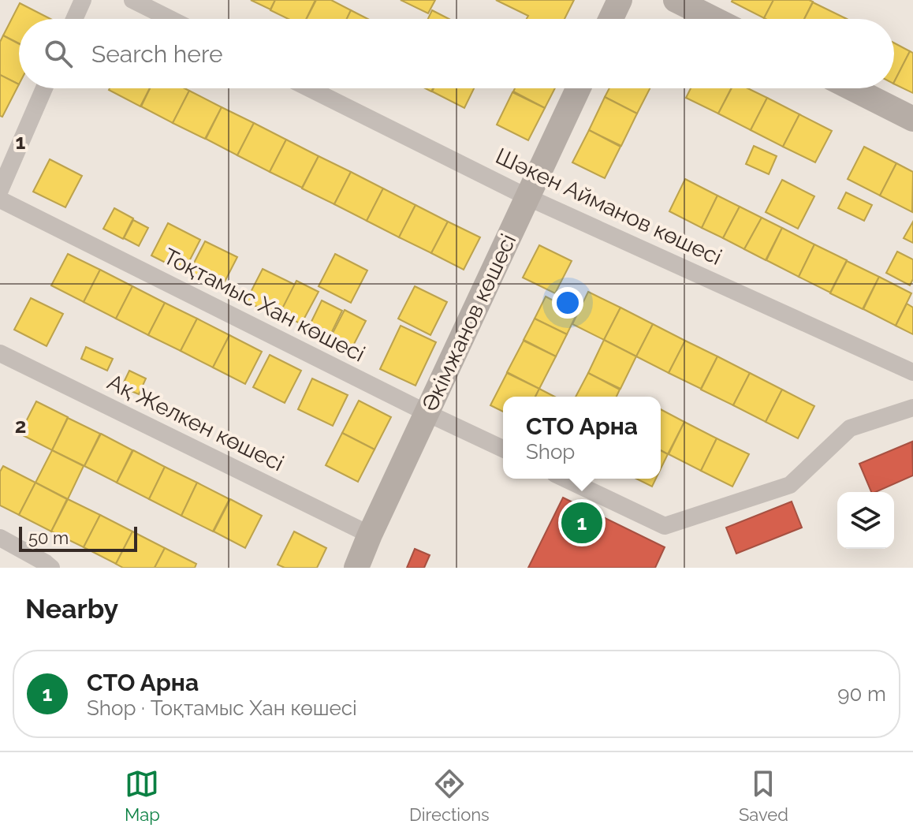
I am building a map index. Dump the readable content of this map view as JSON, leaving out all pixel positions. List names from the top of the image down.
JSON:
{
  "streets": {
    "main road": ["Әкімжанов көшесі"],
    "street": ["Шәкен Айманов көшесі", "Тоқтамыс Хан көшесі", "Ақ Желкен көшесі"]
  },
  "crossings": [
    ["Шәкен Айманов көшесі", "Әкімжанов көшесі"],
    ["Тоқтамыс Хан көшесі", "Әкімжанов көшесі"],
    ["Әкімжанов көшесі", "Ақ Желкен көшесі"]
  ],
  "scale_bar": "50 m",
  "page": {
    "search": "Search here",
    "popup": ["СТО Арна", "Shop"],
    "pins": "1",
    "scale": "50 m",
    "heading": "Nearby",
    "list": [
      {
        "mark": "1",
        "name": "СТО Арна",
        "note": "Shop · Тоқтамыс Хан көшесі",
        "value": "90 m"
      }
    ],
    "nav": ["Map", "Directions", "Saved"]
  },
  "grid": {
    "rows": ["1", "2"]
  }
}
